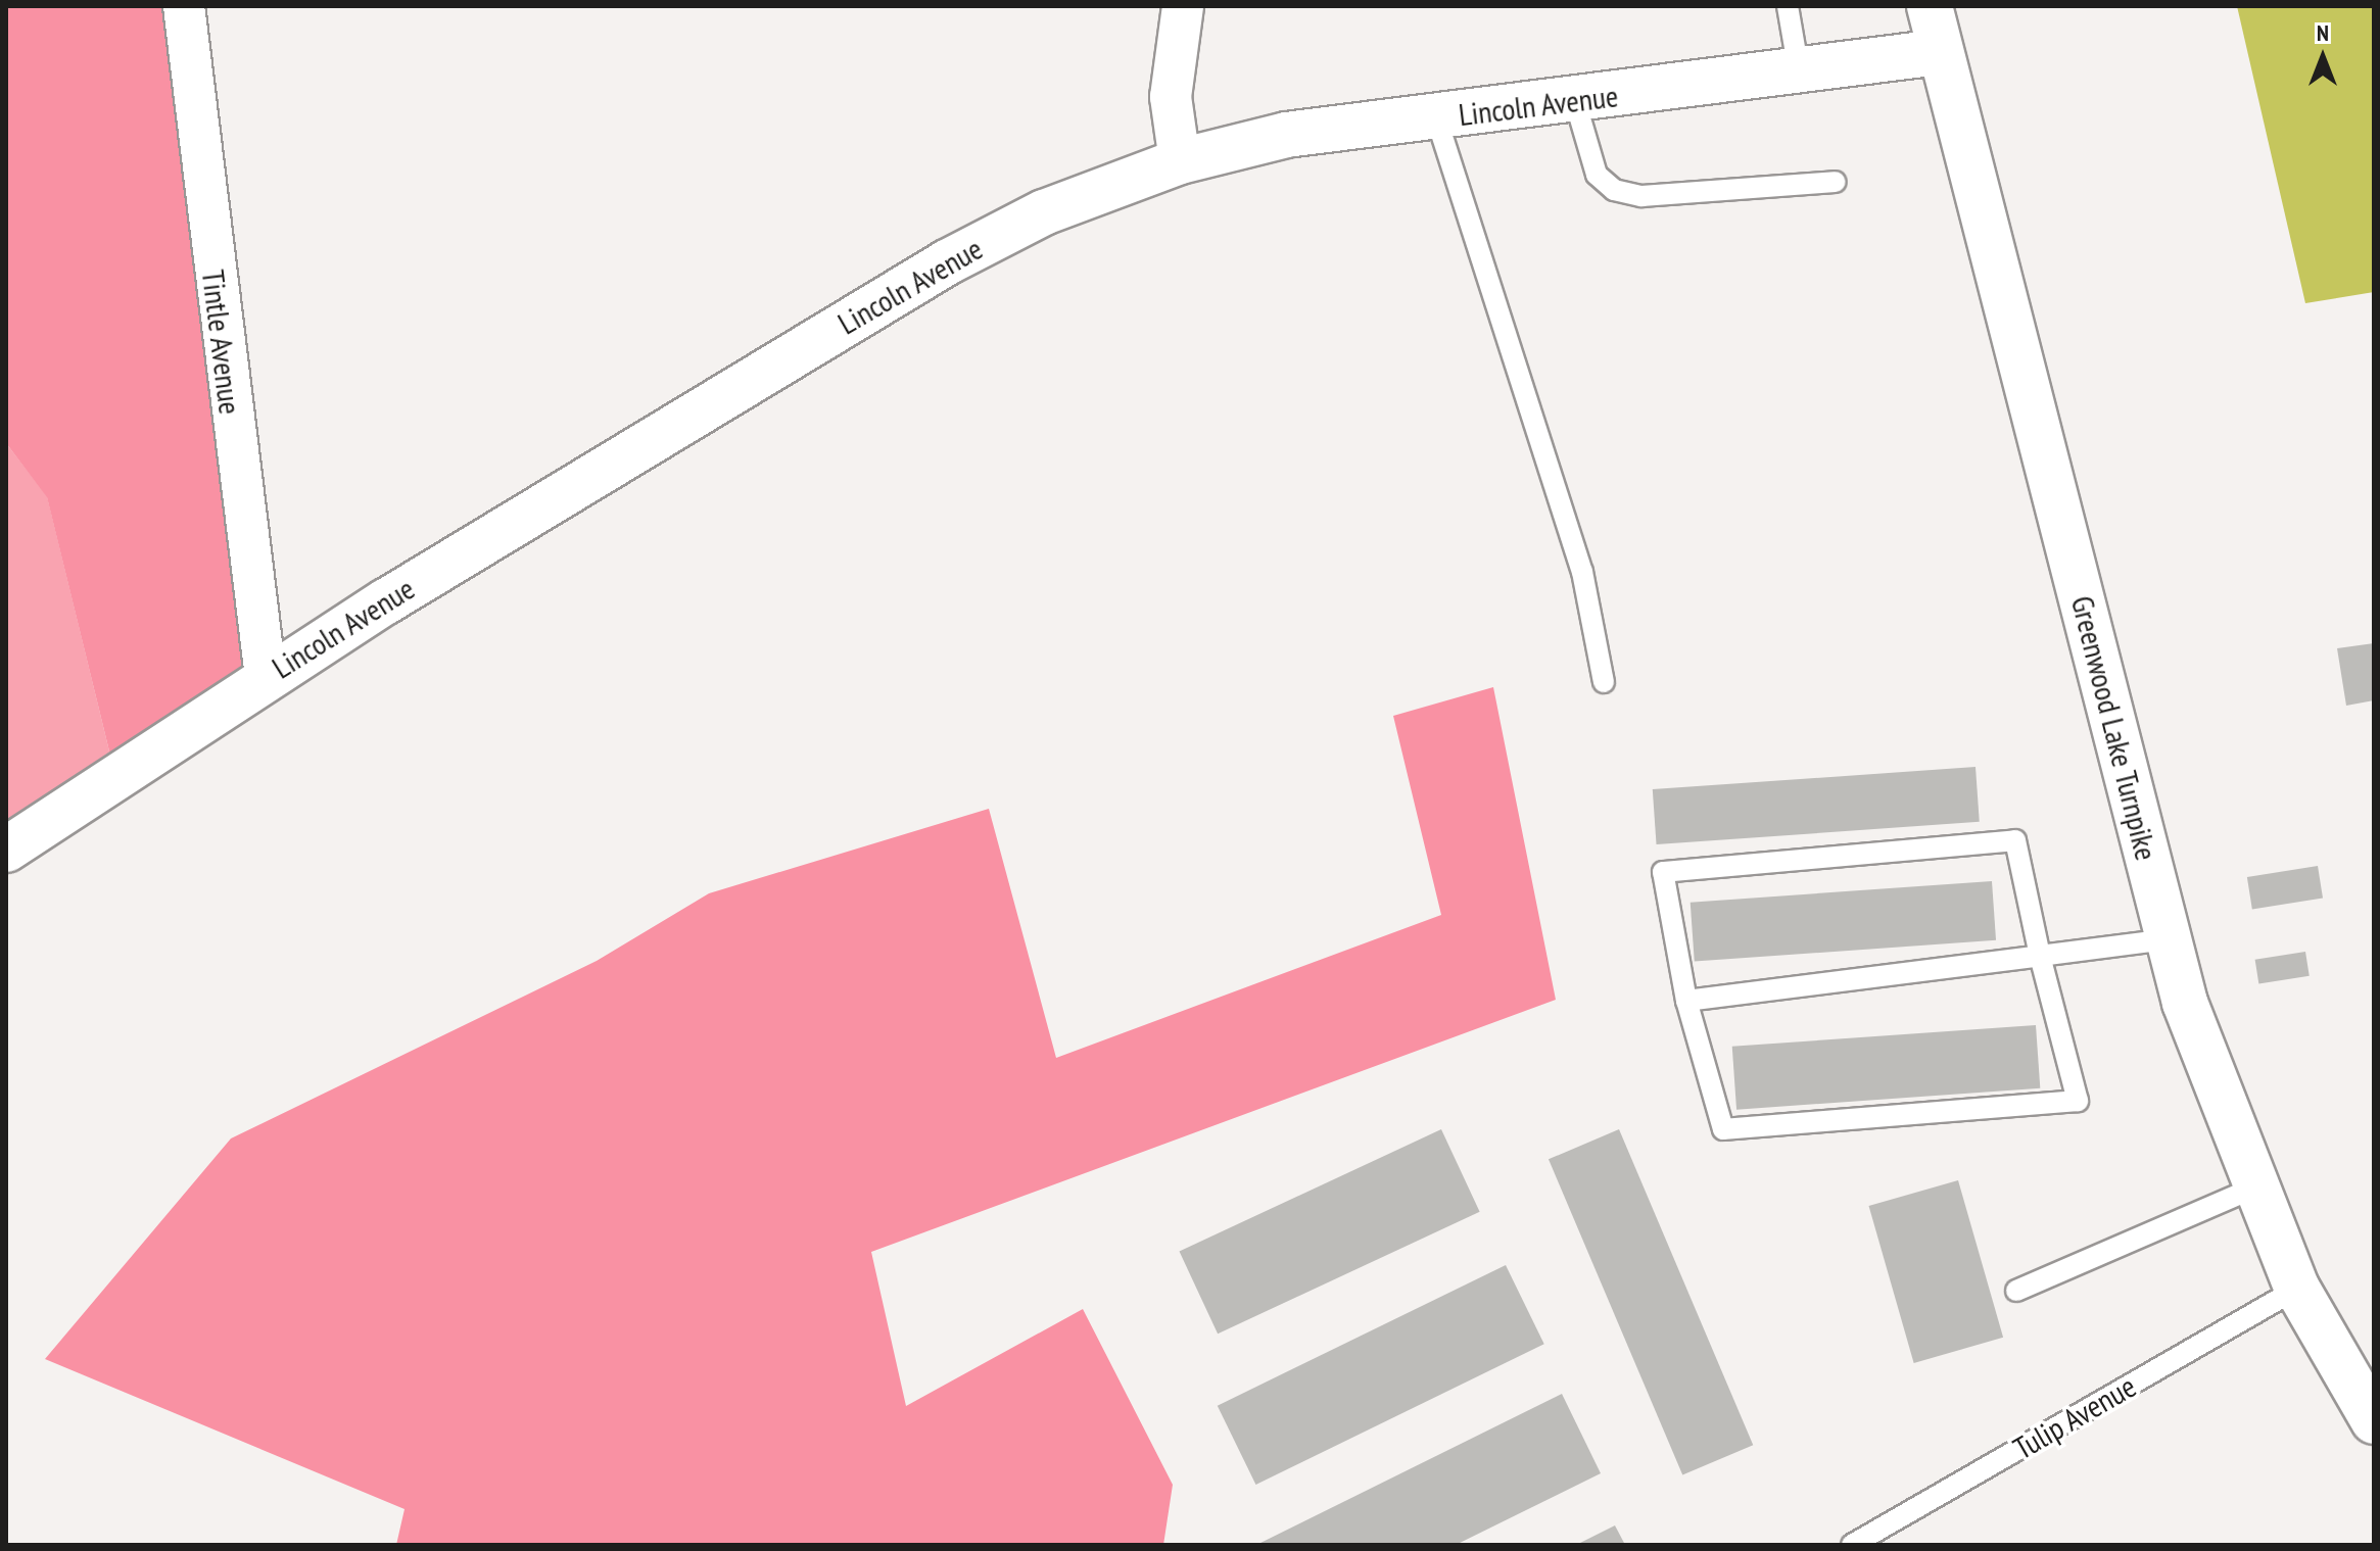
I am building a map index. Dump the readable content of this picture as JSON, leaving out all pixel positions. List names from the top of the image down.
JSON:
{
  "streets": {
    "street": ["Lincoln Avenue", "Tintle Avenue", "Greenwood Lake Turnpike"],
    "lane": ["Tulip Avenue"]
  },
  "crossings": [
    ["Lincoln Avenue", "Tintle Avenue"],
    ["Lincoln Avenue", "Greenwood Lake Turnpike"],
    ["Greenwood Lake Turnpike", "Tulip Avenue"]
  ],
  "north": "top"
}
